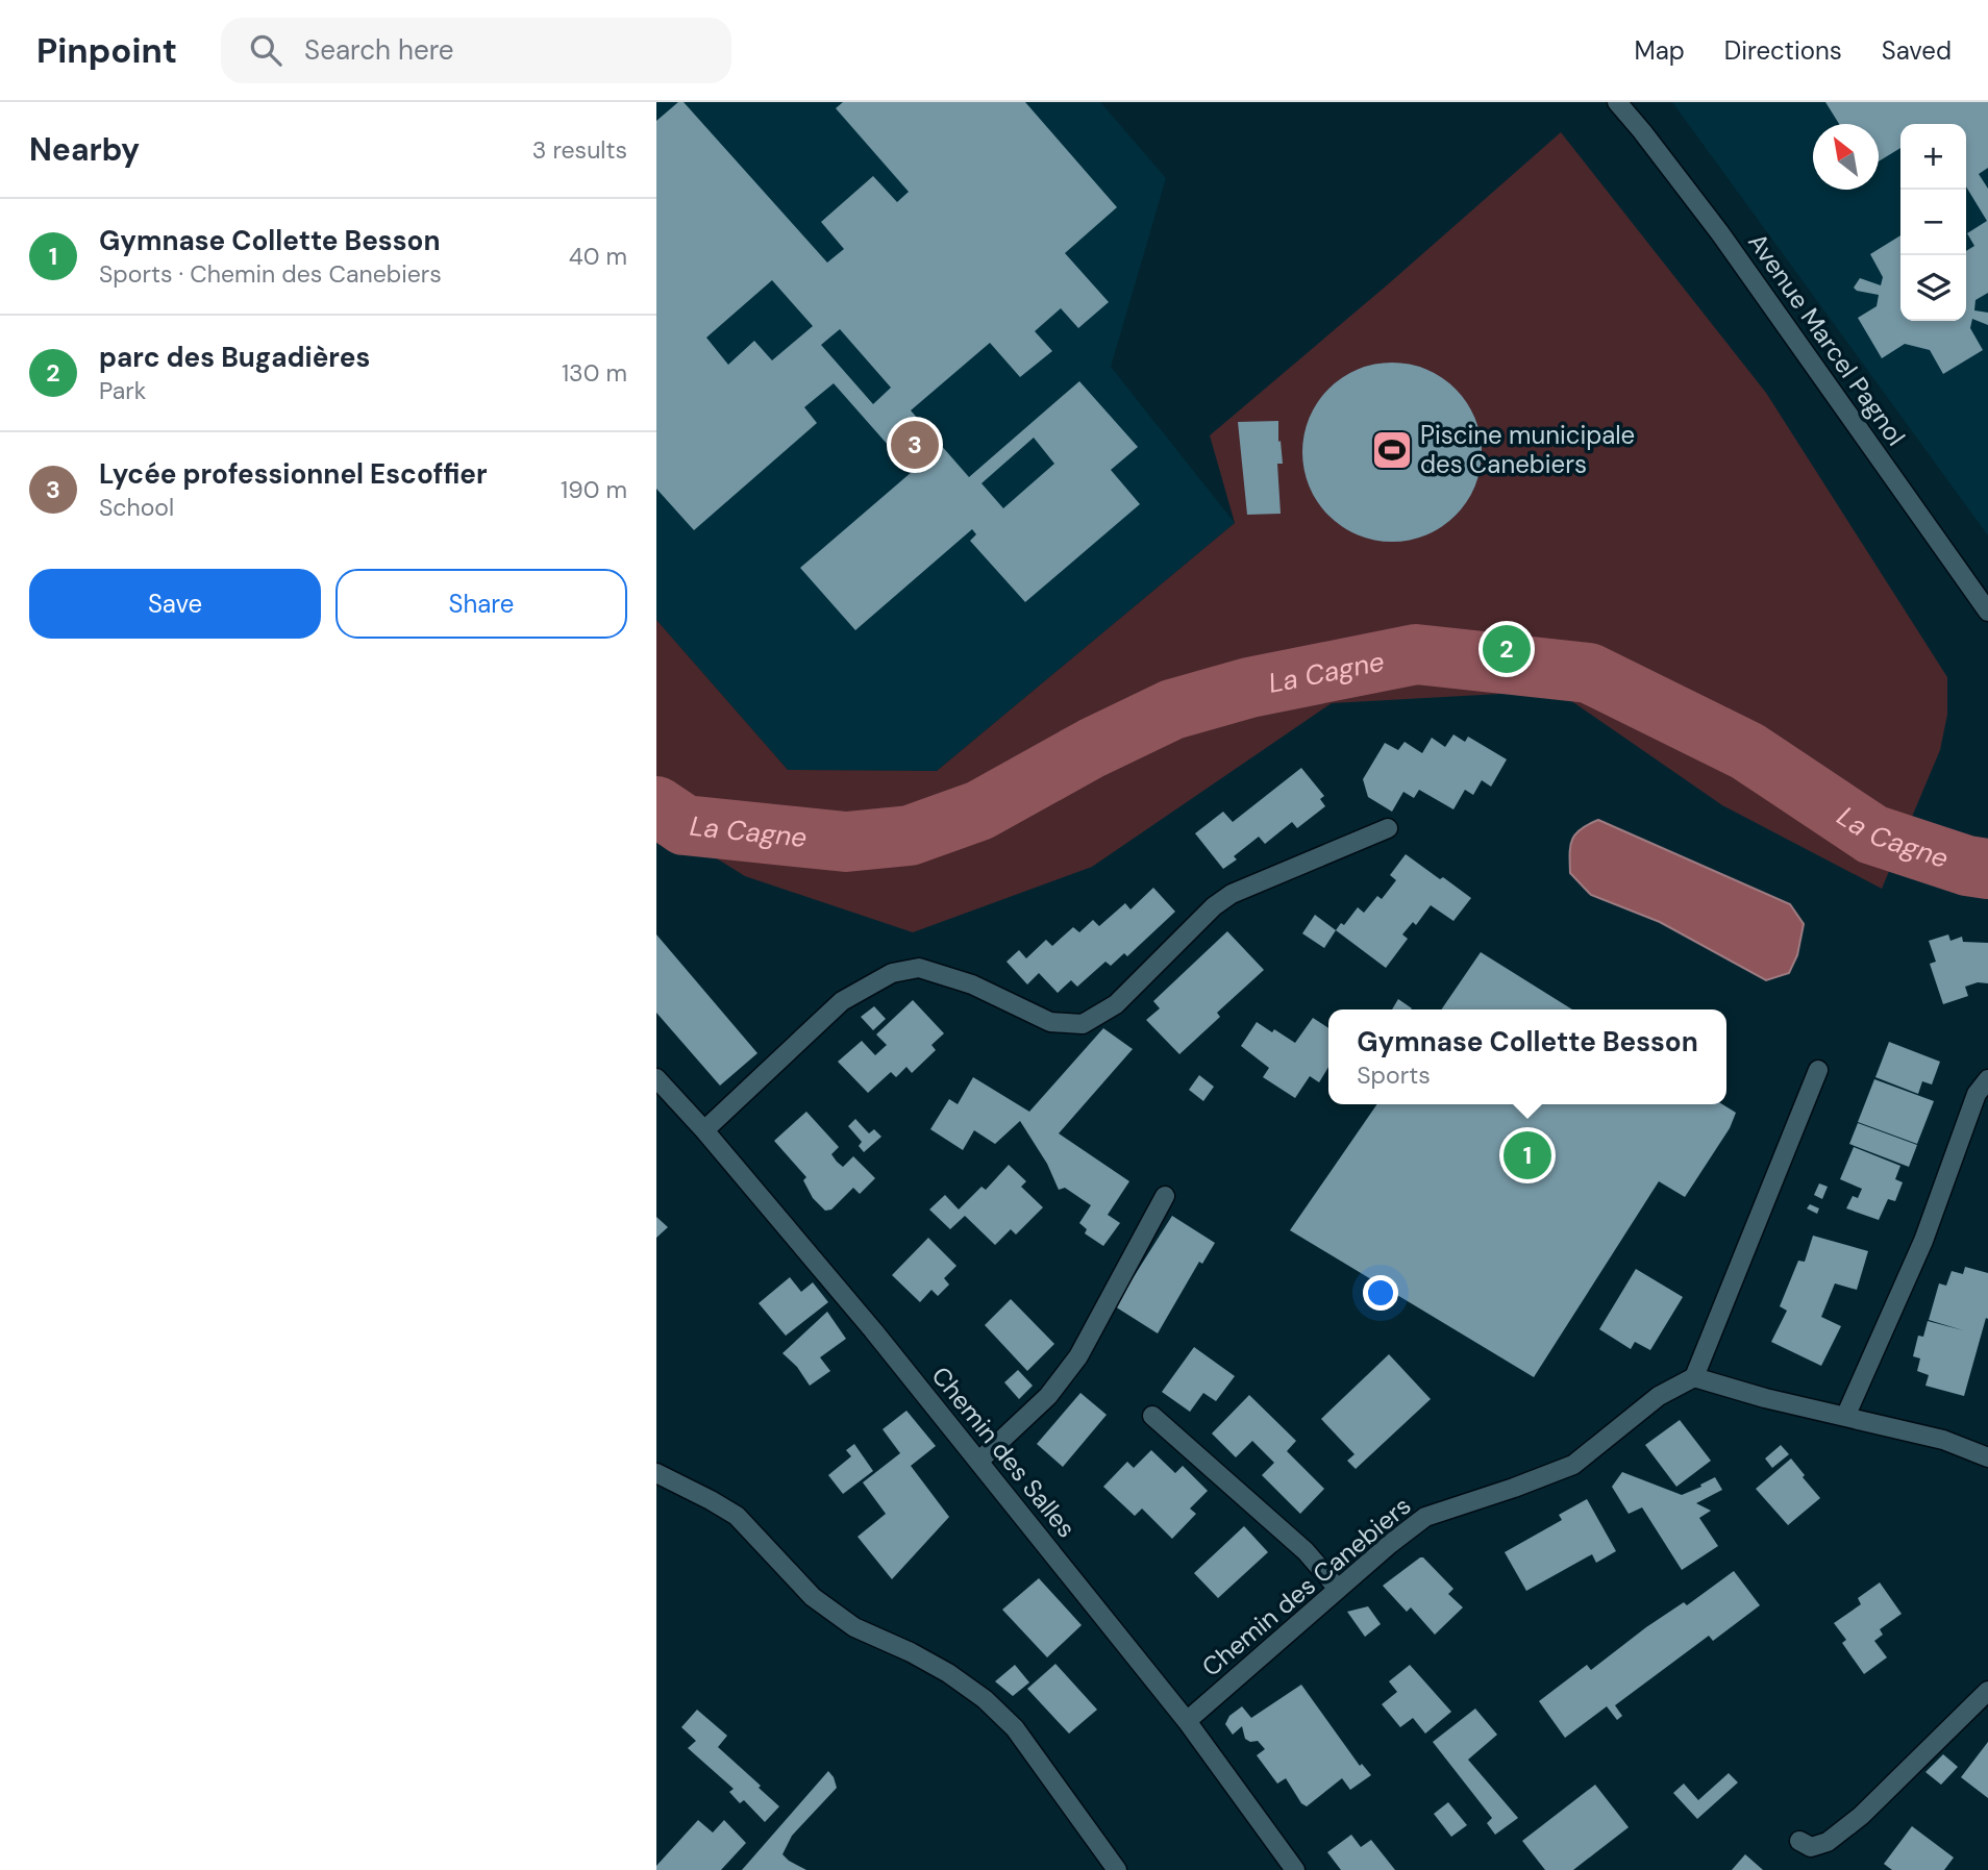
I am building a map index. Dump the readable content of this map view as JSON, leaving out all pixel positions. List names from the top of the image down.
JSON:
{
  "streets": {
    "street": ["Avenue Marcel Pagnol", "Chemin des Salles", "Chemin des Canebiers"]
  },
  "crossings": [
    ["Chemin des Salles", "Chemin des Canebiers"]
  ],
  "water": ["La Cagne"],
  "places": {
    "sports": ["Piscine municipale des Canebiers"]
  },
  "north": "top left",
  "page": {
    "header": "Pinpoint",
    "search": "Search here",
    "nav": ["Map", "Directions", "Saved"],
    "heading": ["Nearby", "3 results"],
    "map_buttons": ["+", "−"],
    "list": [
      {
        "mark": "1",
        "name": "Gymnase Collette Besson",
        "note": "Sports · Chemin des Canebiers",
        "value": "40 m"
      },
      {
        "mark": "2",
        "name": "parc des Bugadières",
        "note": "Park",
        "value": "130 m"
      },
      {
        "mark": "3",
        "name": "Lycée professionnel Escoffier",
        "note": "School",
        "value": "190 m"
      }
    ],
    "pins": ["3", "2", "1"],
    "buttons": ["Save", "Share"],
    "popup": ["Gymnase Collette Besson", "Sports"]
  }
}
